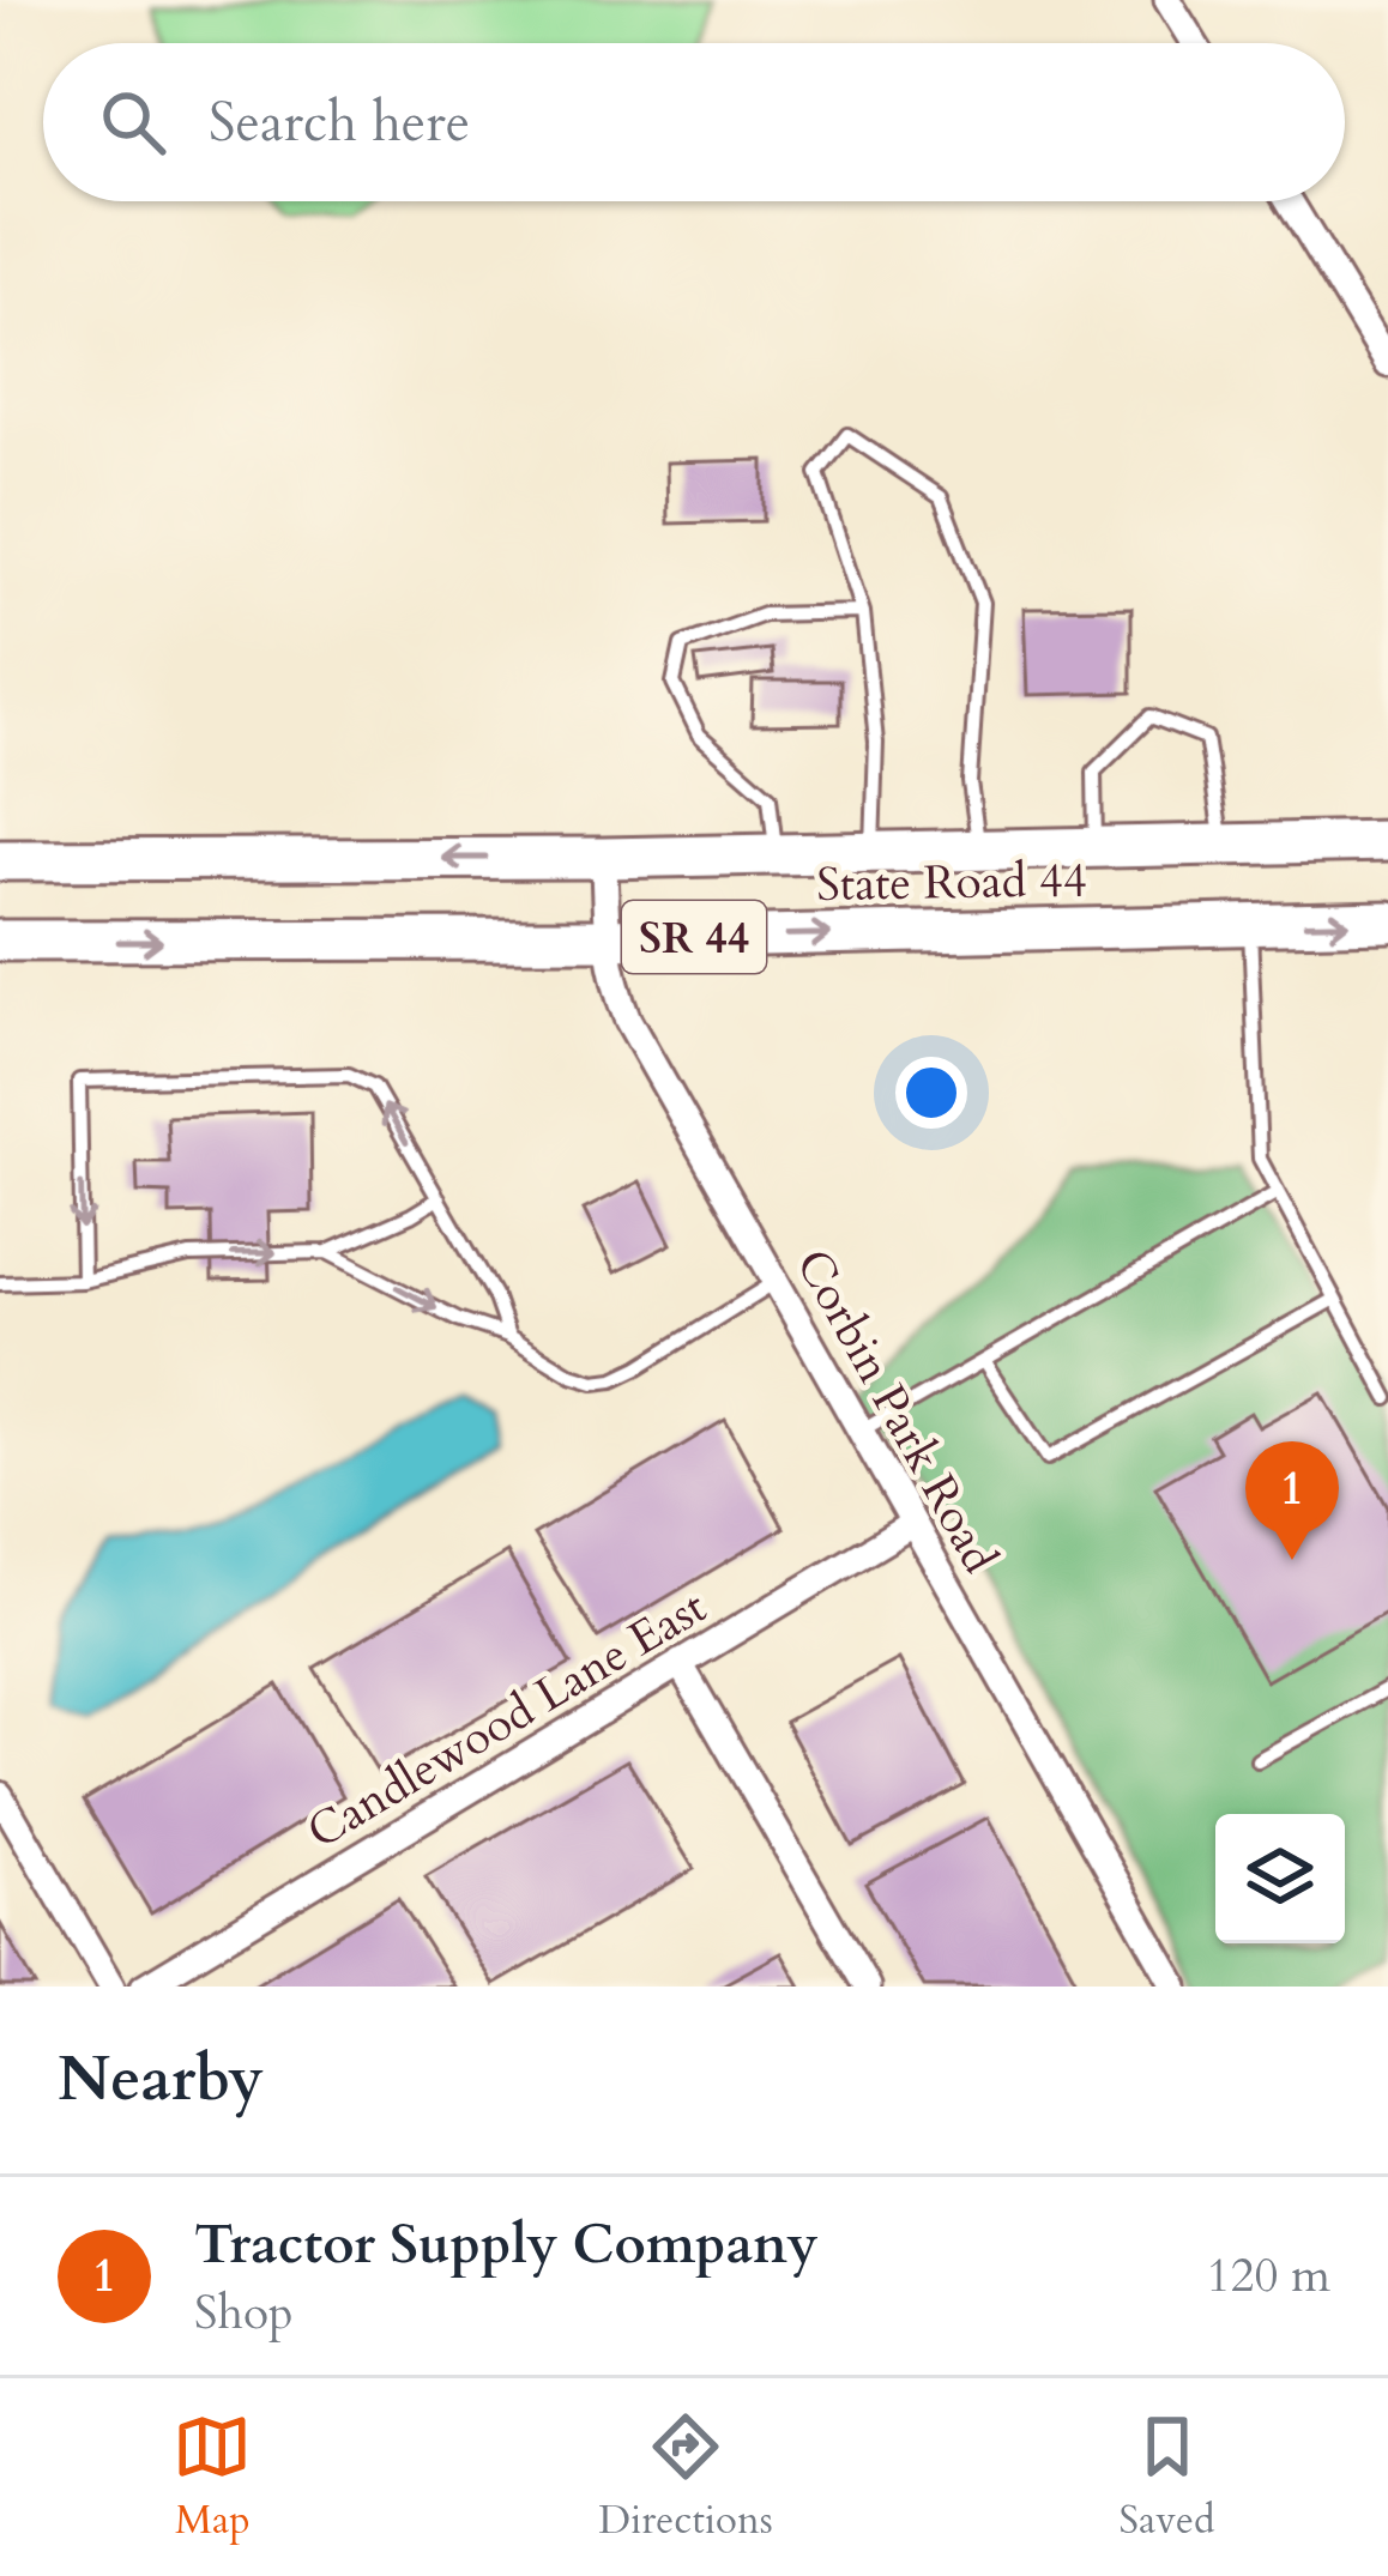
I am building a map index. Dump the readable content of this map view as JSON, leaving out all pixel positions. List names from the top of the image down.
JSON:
{
  "streets": {
    "main road": ["State Road 44", "SR 44"],
    "street": ["Corbin Park Road", "Candlewood Lane East"]
  },
  "crossings": [
    ["State Road 44", "Corbin Park Road"],
    ["Corbin Park Road", "Candlewood Lane East"]
  ],
  "page": {
    "search": "Search here",
    "pins": "1",
    "heading": "Nearby",
    "list": [
      {
        "mark": "1",
        "name": "Tractor Supply Company",
        "note": "Shop",
        "value": "120 m"
      }
    ],
    "nav": ["Map", "Directions", "Saved"]
  }
}
